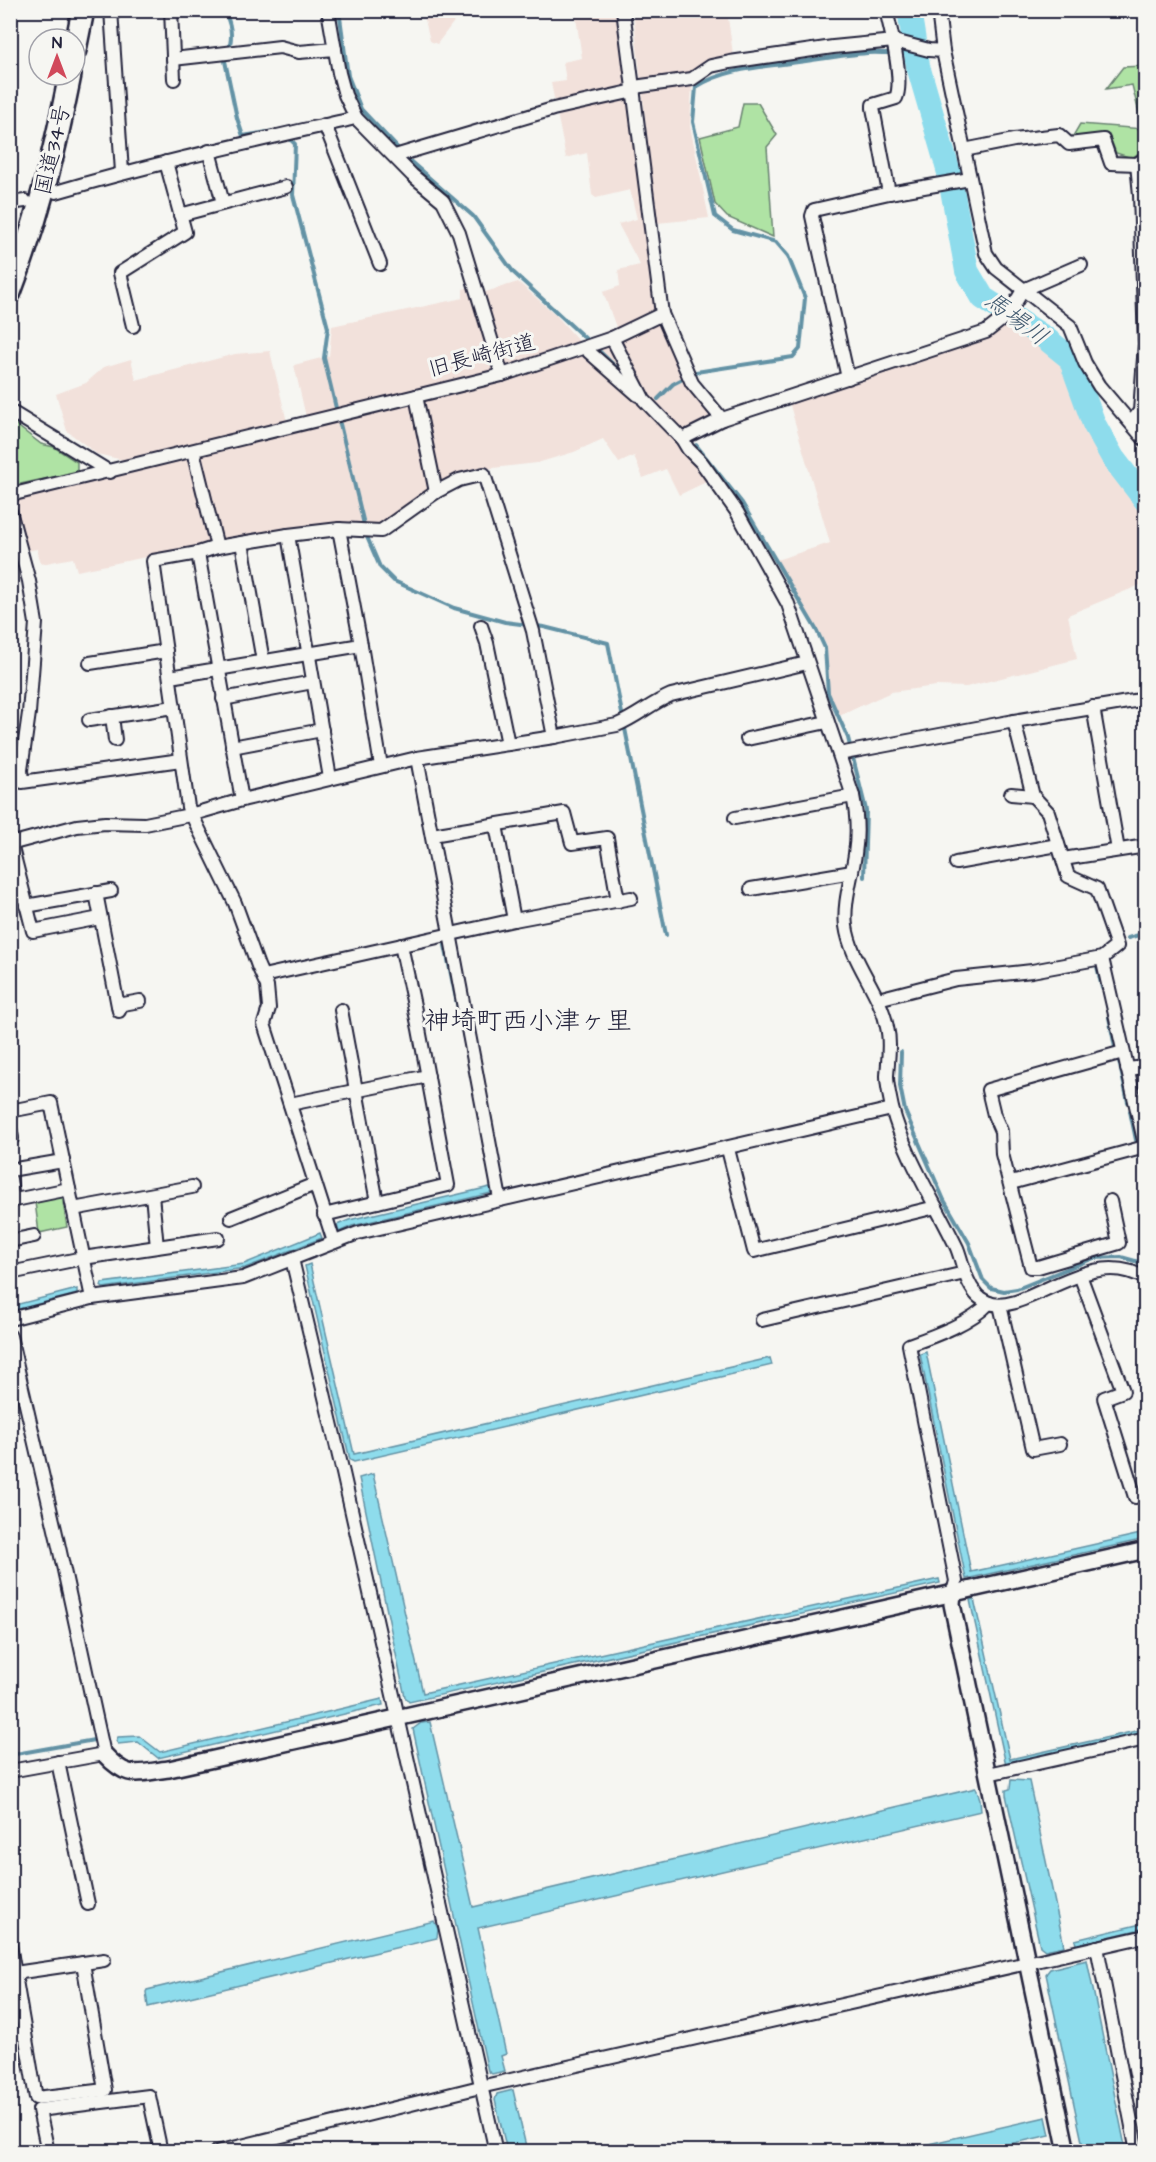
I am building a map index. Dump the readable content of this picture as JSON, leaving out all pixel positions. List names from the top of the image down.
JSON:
{
  "streets": {
    "highway": ["国道34号"],
    "street": ["旧長崎街道"]
  },
  "districts": ["神埼町西小津ヶ里"],
  "water": ["馬場川"],
  "north": "top"
}
